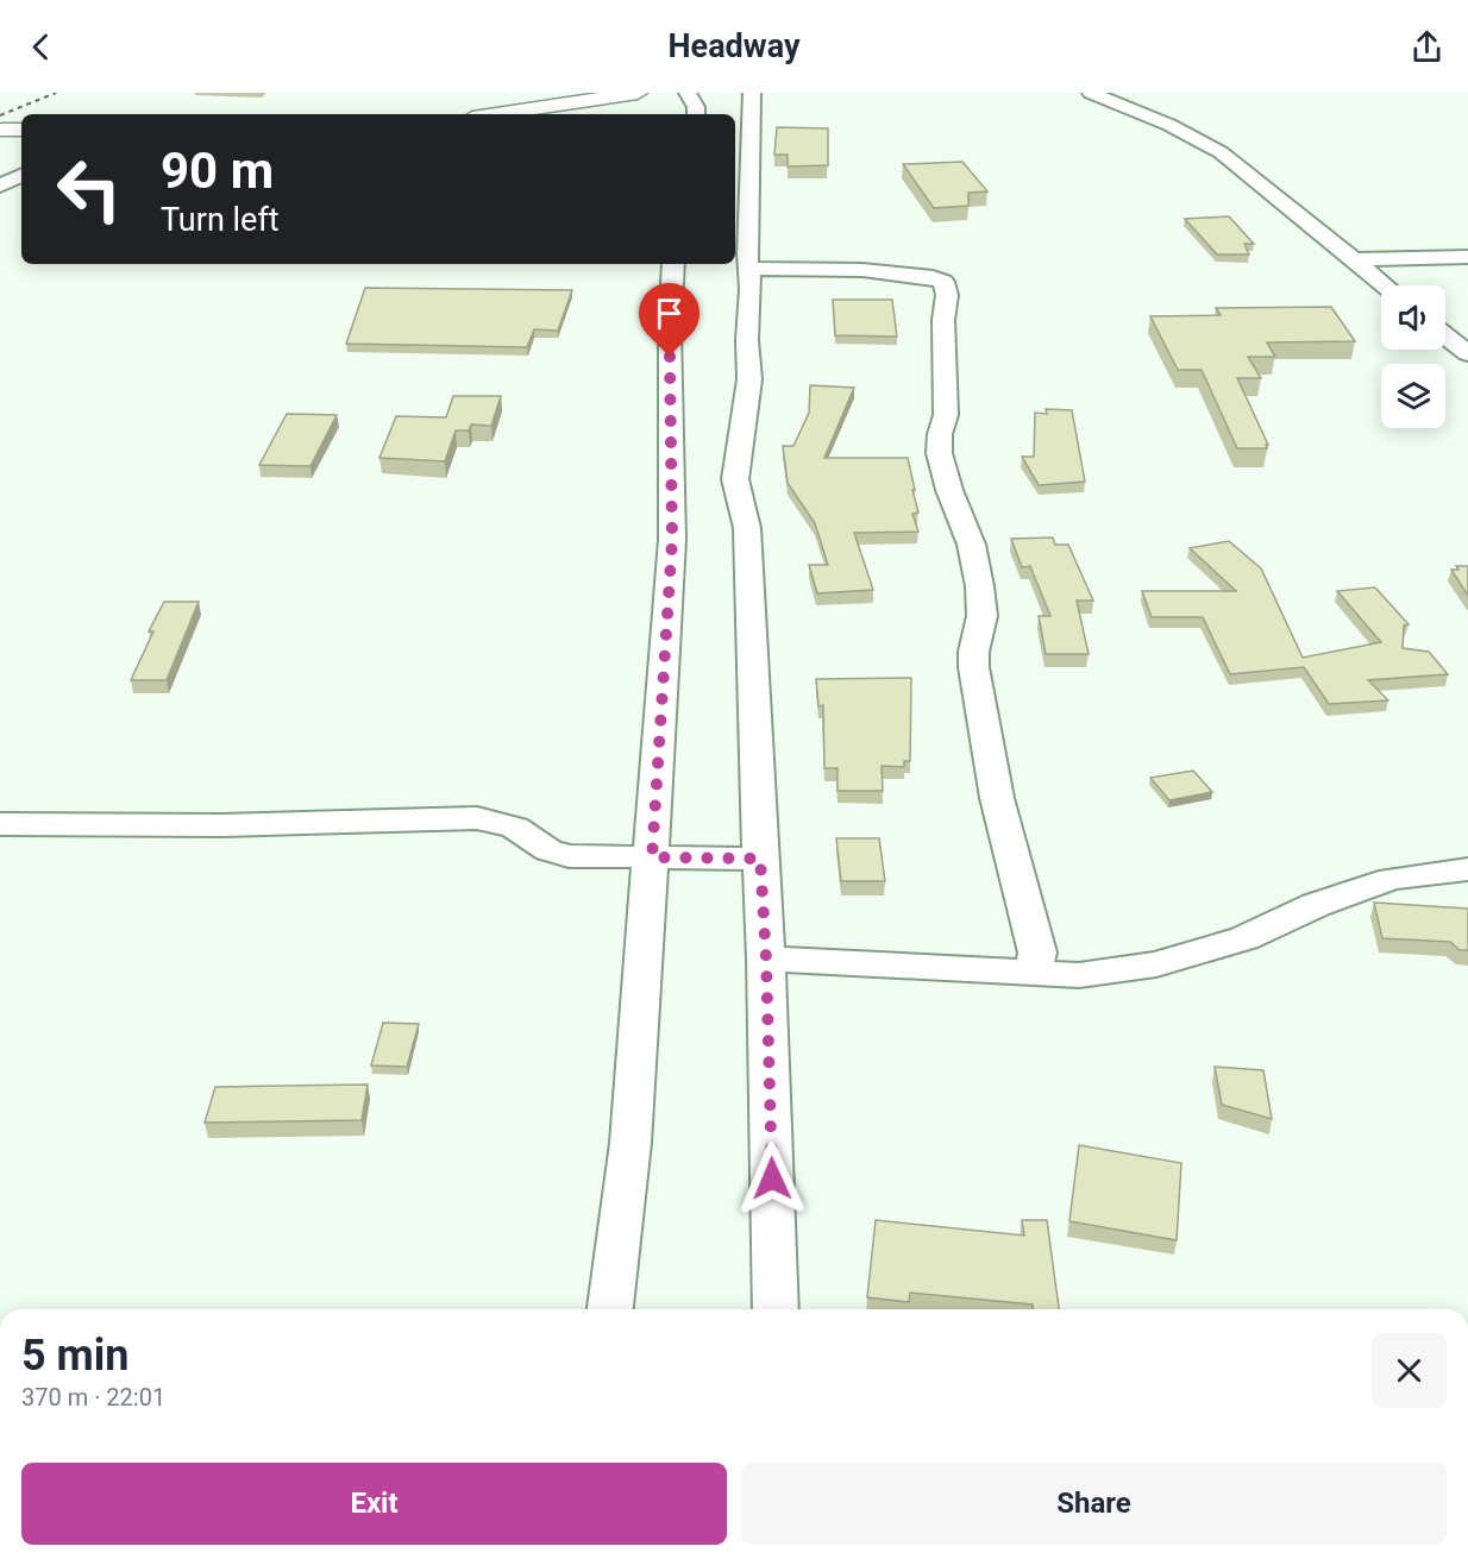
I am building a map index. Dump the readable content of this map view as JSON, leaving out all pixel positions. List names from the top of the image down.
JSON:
{
  "page": {
    "header": "Headway",
    "turn": ["90 m", "Turn left"],
    "heading": ["5 min", "370 m · 22:01"],
    "buttons": ["Exit", "Share"]
  }
}
